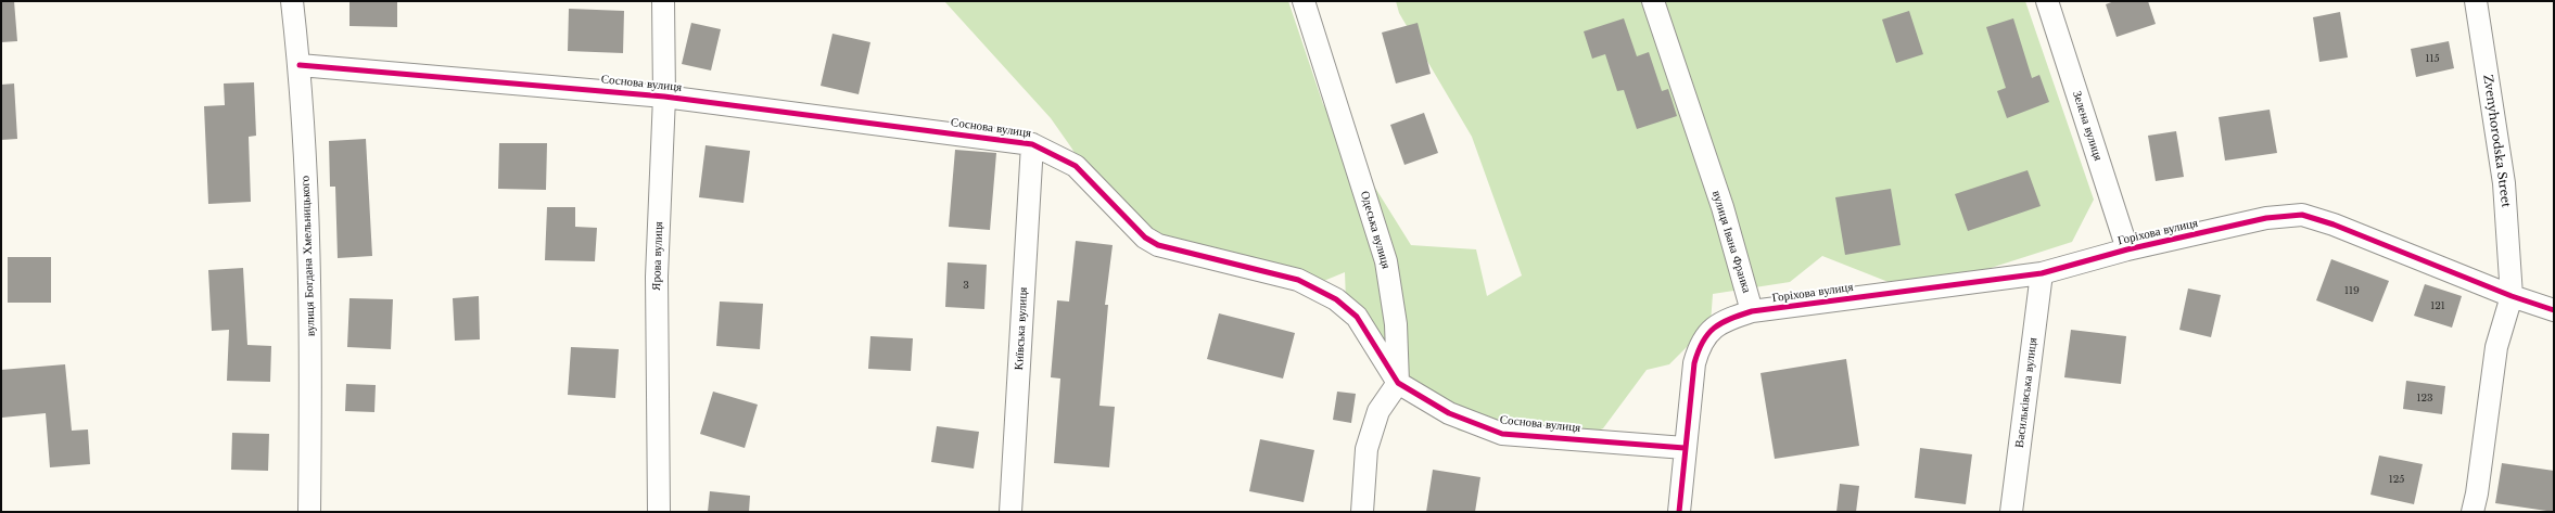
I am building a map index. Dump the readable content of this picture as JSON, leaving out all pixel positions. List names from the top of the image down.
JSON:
{
  "streets": {
    "street": [
      "Соснова вулиця",
      "Зелена вулиця",
      "Zvenyhorodska Street",
      "Одеська вулиця",
      "Горіхова вулиця",
      "вулиця Івана Франка",
      "вулиця Богдана Хмельницького",
      "Ярова вулиця",
      "Київська вулиця",
      "Васильківська вулиця"
    ]
  },
  "crossings": [
    ["Соснова вулиця", "Одеська вулиця"],
    ["Соснова вулиця", "вулиця Богдана Хмельницького"],
    ["Соснова вулиця", "Ярова вулиця"],
    ["Соснова вулиця", "Київська вулиця"],
    ["Зелена вулиця", "Горіхова вулиця"],
    ["Zvenyhorodska Street", "Горіхова вулиця"],
    ["Горіхова вулиця", "вулиця Івана Франка"],
    ["Горіхова вулиця", "Васильківська вулиця"]
  ],
  "house_numbers": [
    "115",
    "3",
    "119",
    "121",
    "123",
    "125"
  ]
}
